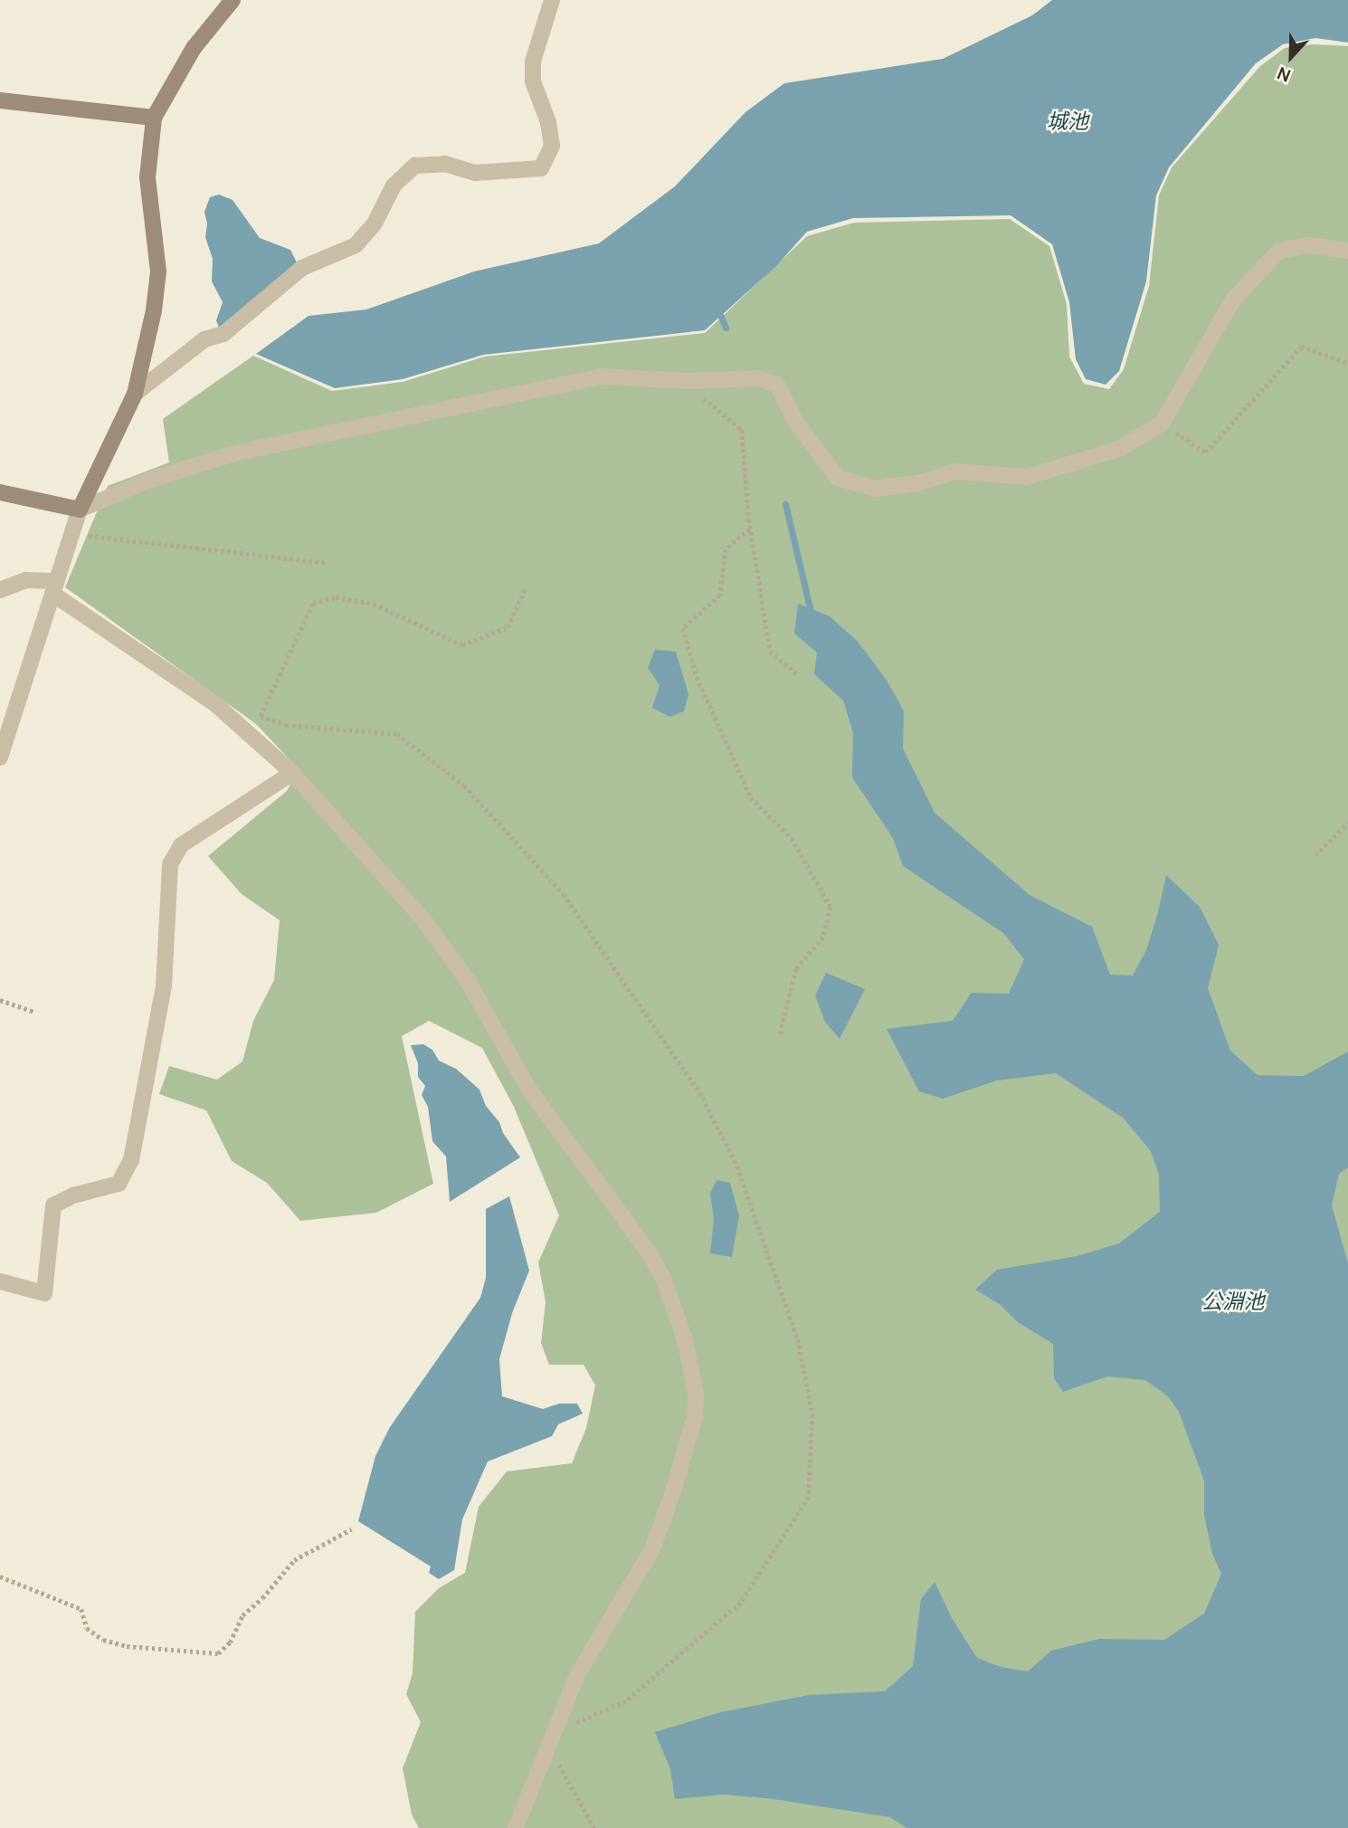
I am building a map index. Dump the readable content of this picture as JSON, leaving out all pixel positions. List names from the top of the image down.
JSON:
{
  "water": ["城池", "公淵池"],
  "north": "bottom"
}
